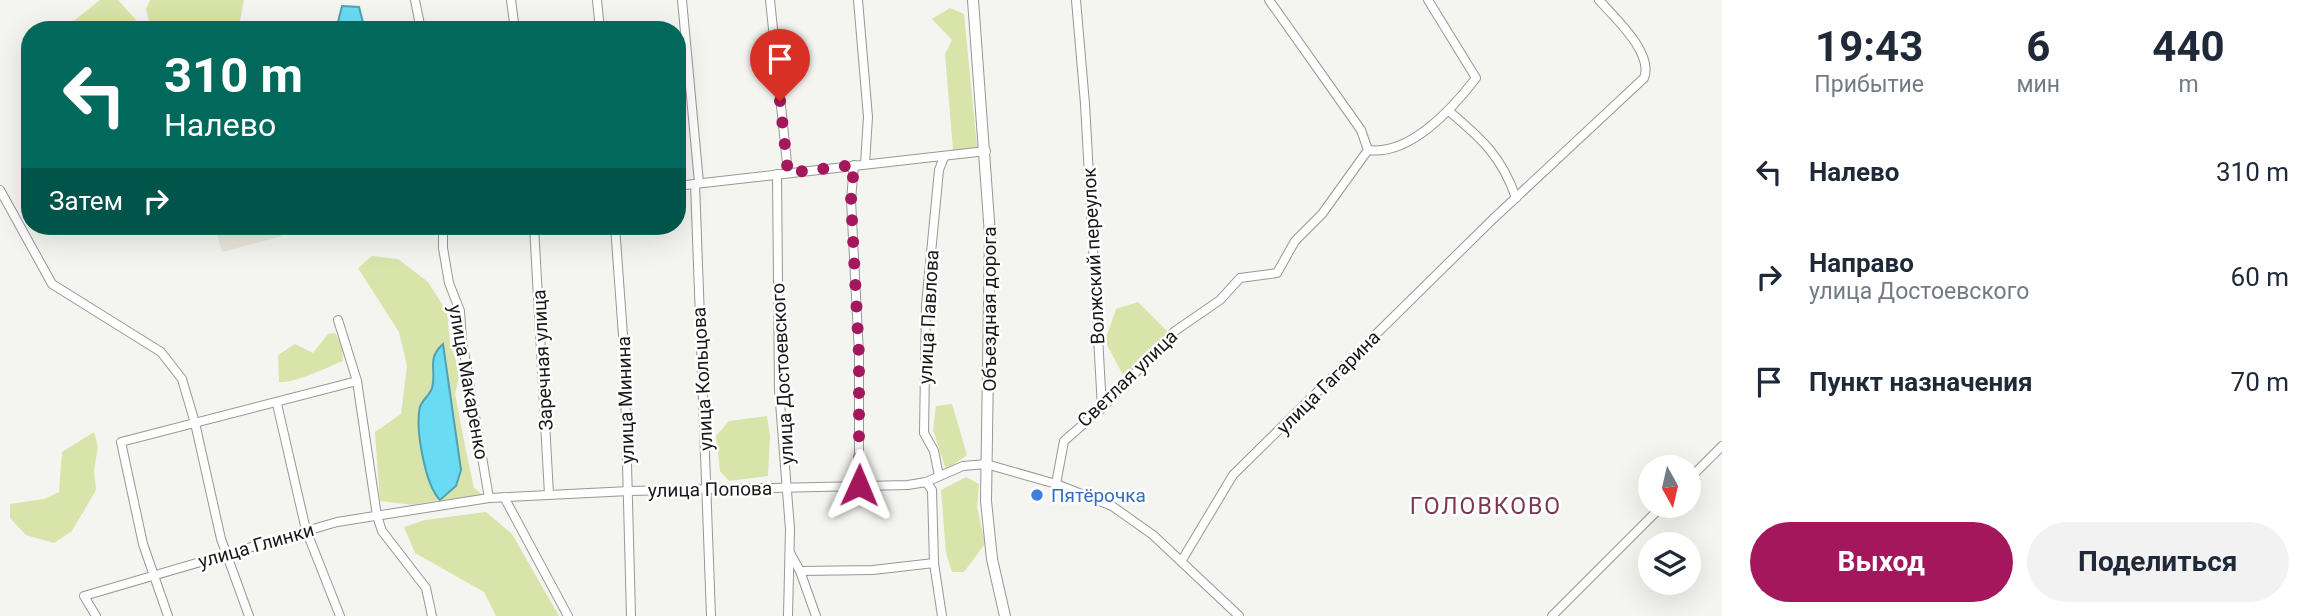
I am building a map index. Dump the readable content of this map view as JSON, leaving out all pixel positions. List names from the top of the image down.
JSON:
{
  "streets": {
    "main road": ["Объездная дорога"],
    "street": [
      "Волжский переулок",
      "улица Павлова",
      "Заречная улица",
      "улица Достоевского",
      "Светлая улица",
      "улица Кольцова",
      "улица Макаренко",
      "улица Гагарина",
      "улица Минина",
      "улица Попова",
      "улица Глинки"
    ]
  },
  "crossings": [
    ["Волжский переулок", "Светлая улица"],
    ["Объездная дорога", "улица Попова"],
    ["улица Павлова", "улица Попова"],
    ["Заречная улица", "улица Попова"],
    ["улица Достоевского", "улица Попова"],
    ["улица Кольцова", "улица Попова"],
    ["улица Макаренко", "улица Попова"],
    ["улица Минина", "улица Попова"],
    ["улица Попова", "улица Глинки"]
  ],
  "districts": ["ГОЛОВКОВО"],
  "places": ["Пятёрочка"],
  "north": "bottom",
  "page": {
    "eta": [
      "19:43",
      "Прибытие",
      "6",
      "мин",
      "440",
      "m"
    ],
    "turn": ["310 m", "Налево"],
    "list": [
      {
        "name": "Налево",
        "value": "310 m"
      },
      {
        "name": "Направо",
        "note": "улица Достоевского",
        "value": "60 m"
      },
      {
        "name": "Пункт назначения",
        "value": "70 m"
      }
    ],
    "then": "Затем",
    "buttons": ["Выход", "Поделиться"]
  }
}
